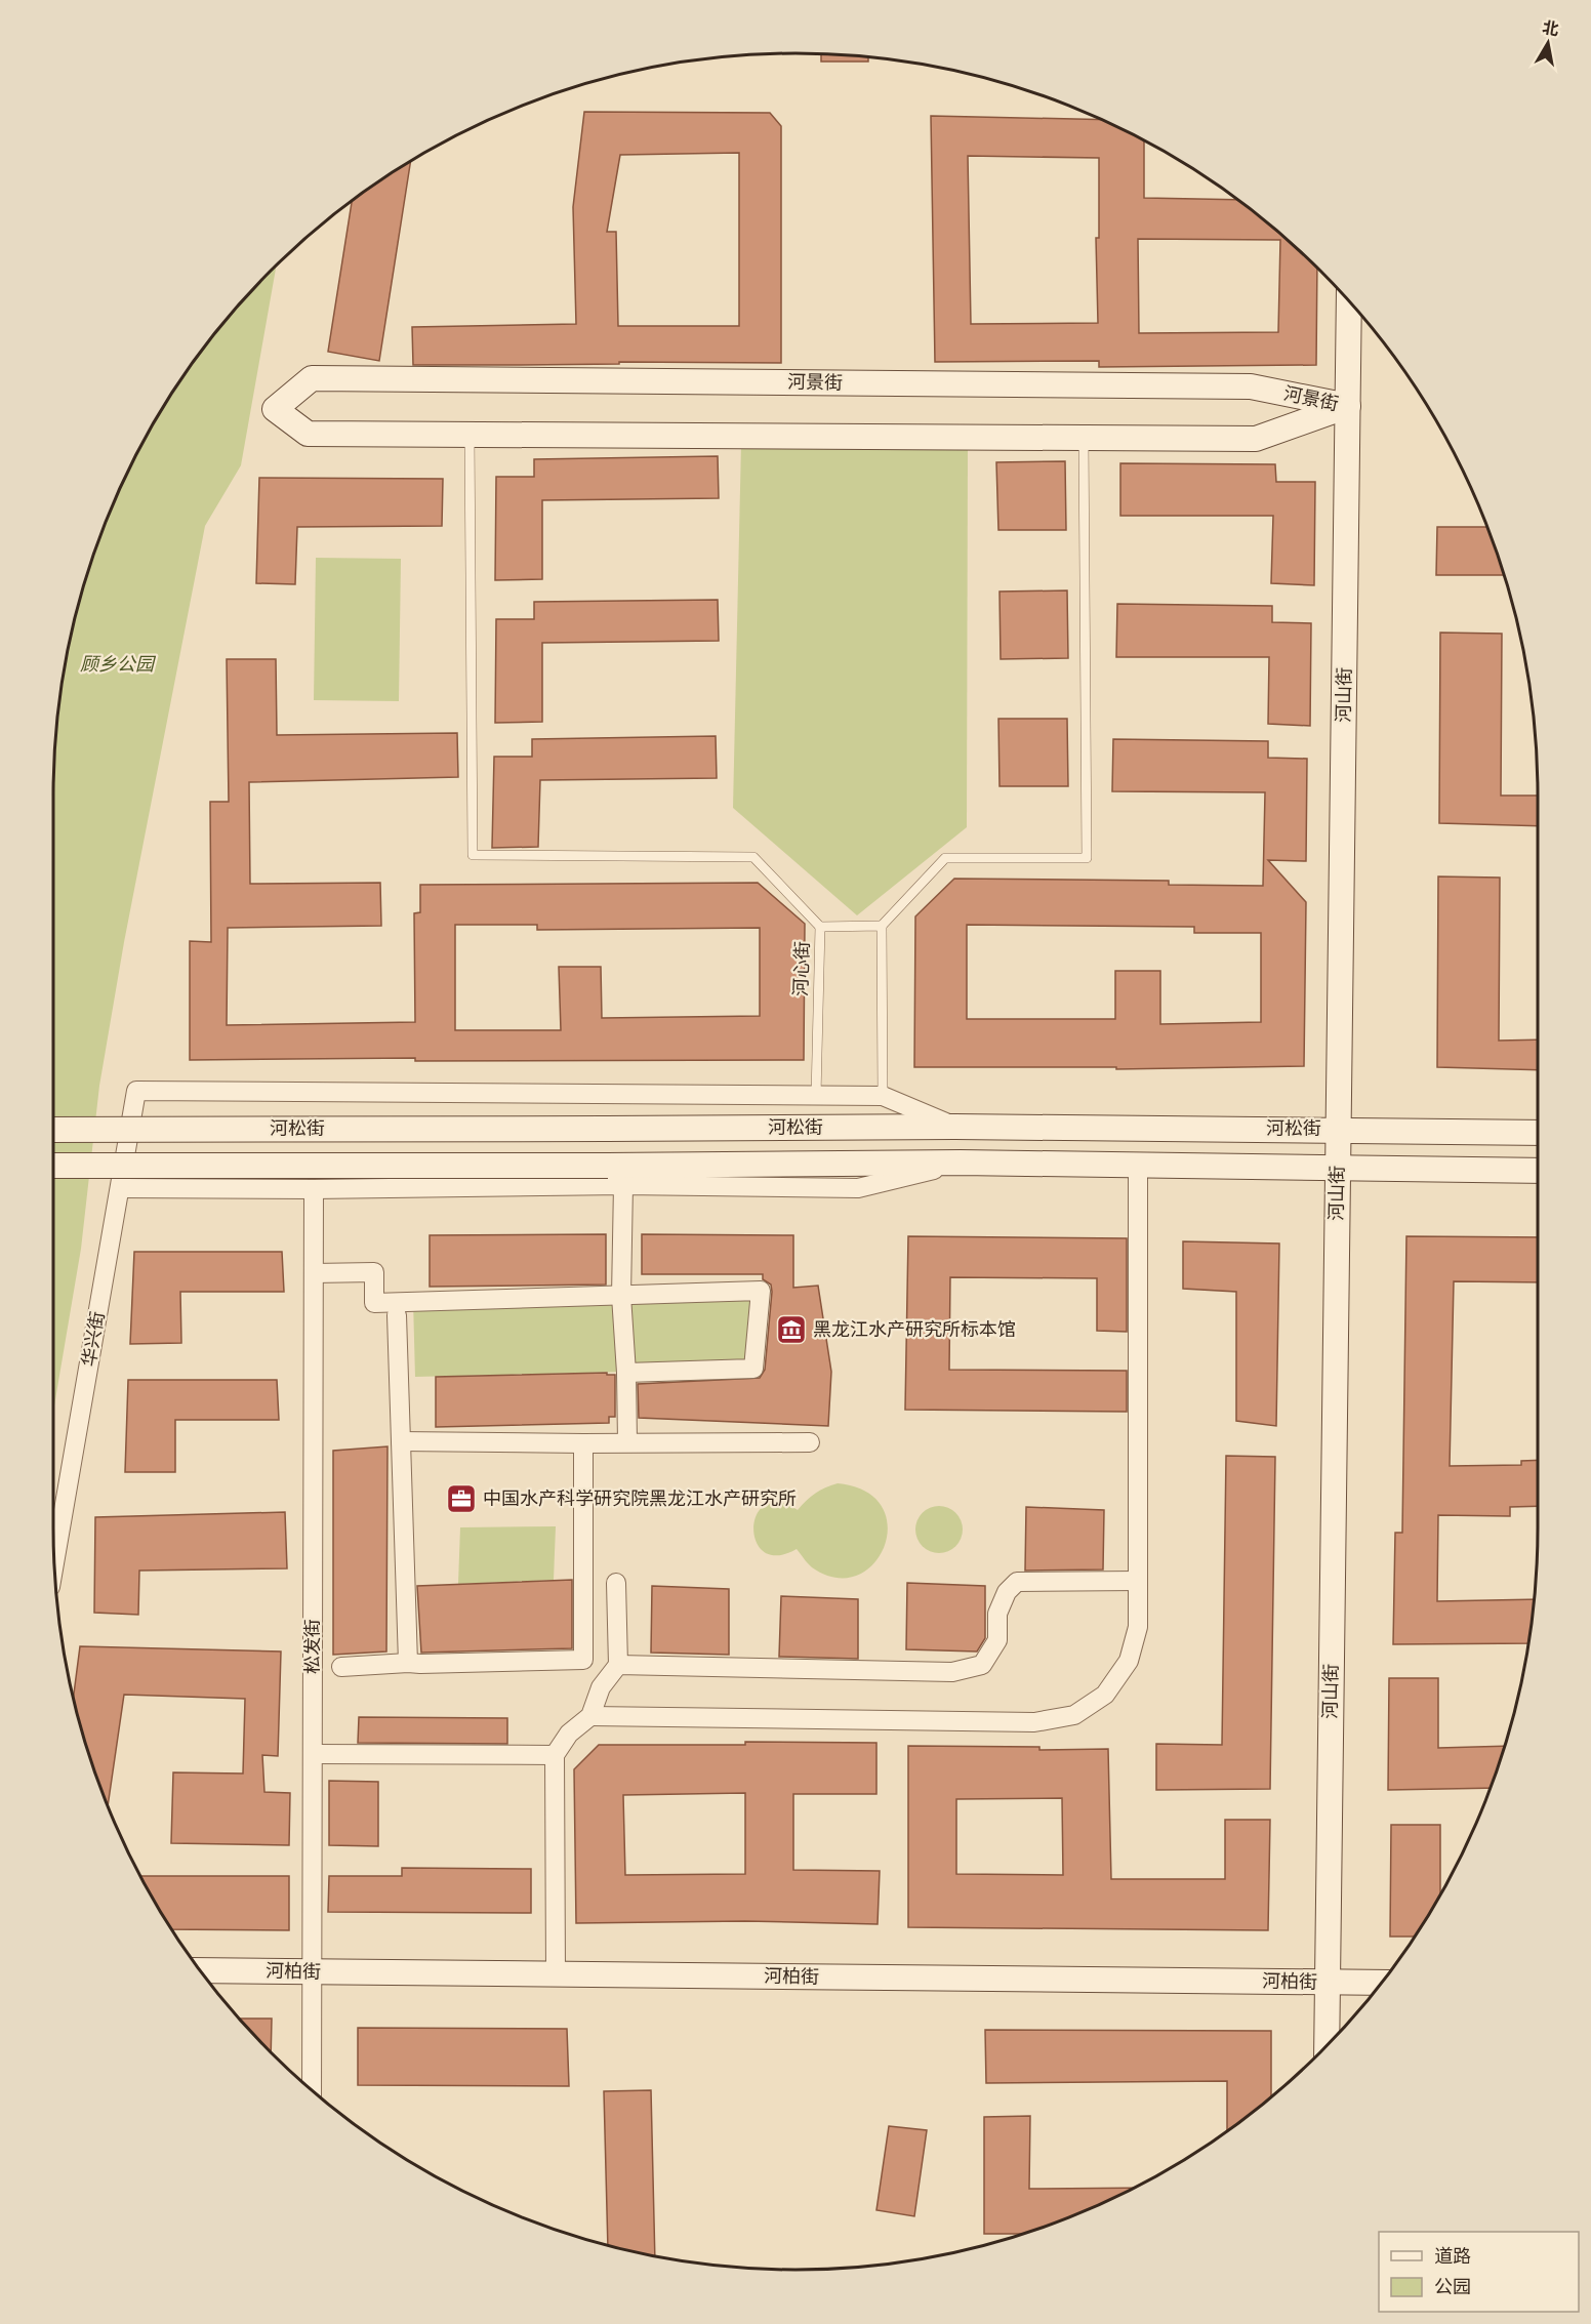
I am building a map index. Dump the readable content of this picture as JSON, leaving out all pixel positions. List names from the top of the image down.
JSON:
{
  "streets": {
    "street": [
      "河景街",
      "河山街",
      "河松街",
      "华兴街",
      "松发街",
      "河柏街"
    ],
    "lane": ["河心街"]
  },
  "crossings": [
    ["河景街", "河山街"],
    ["河山街", "河松街"],
    ["河山街", "河柏街"],
    ["河心街", "华兴街"],
    ["松发街", "河柏街"]
  ],
  "parks": ["顾乡公园"],
  "places": {
    "museum": ["黑龙江水产研究所标本馆"],
    "office": ["中国水产科学研究院黑龙江水产研究所"]
  },
  "legend": ["道路", "公园"],
  "north": "top"
}
